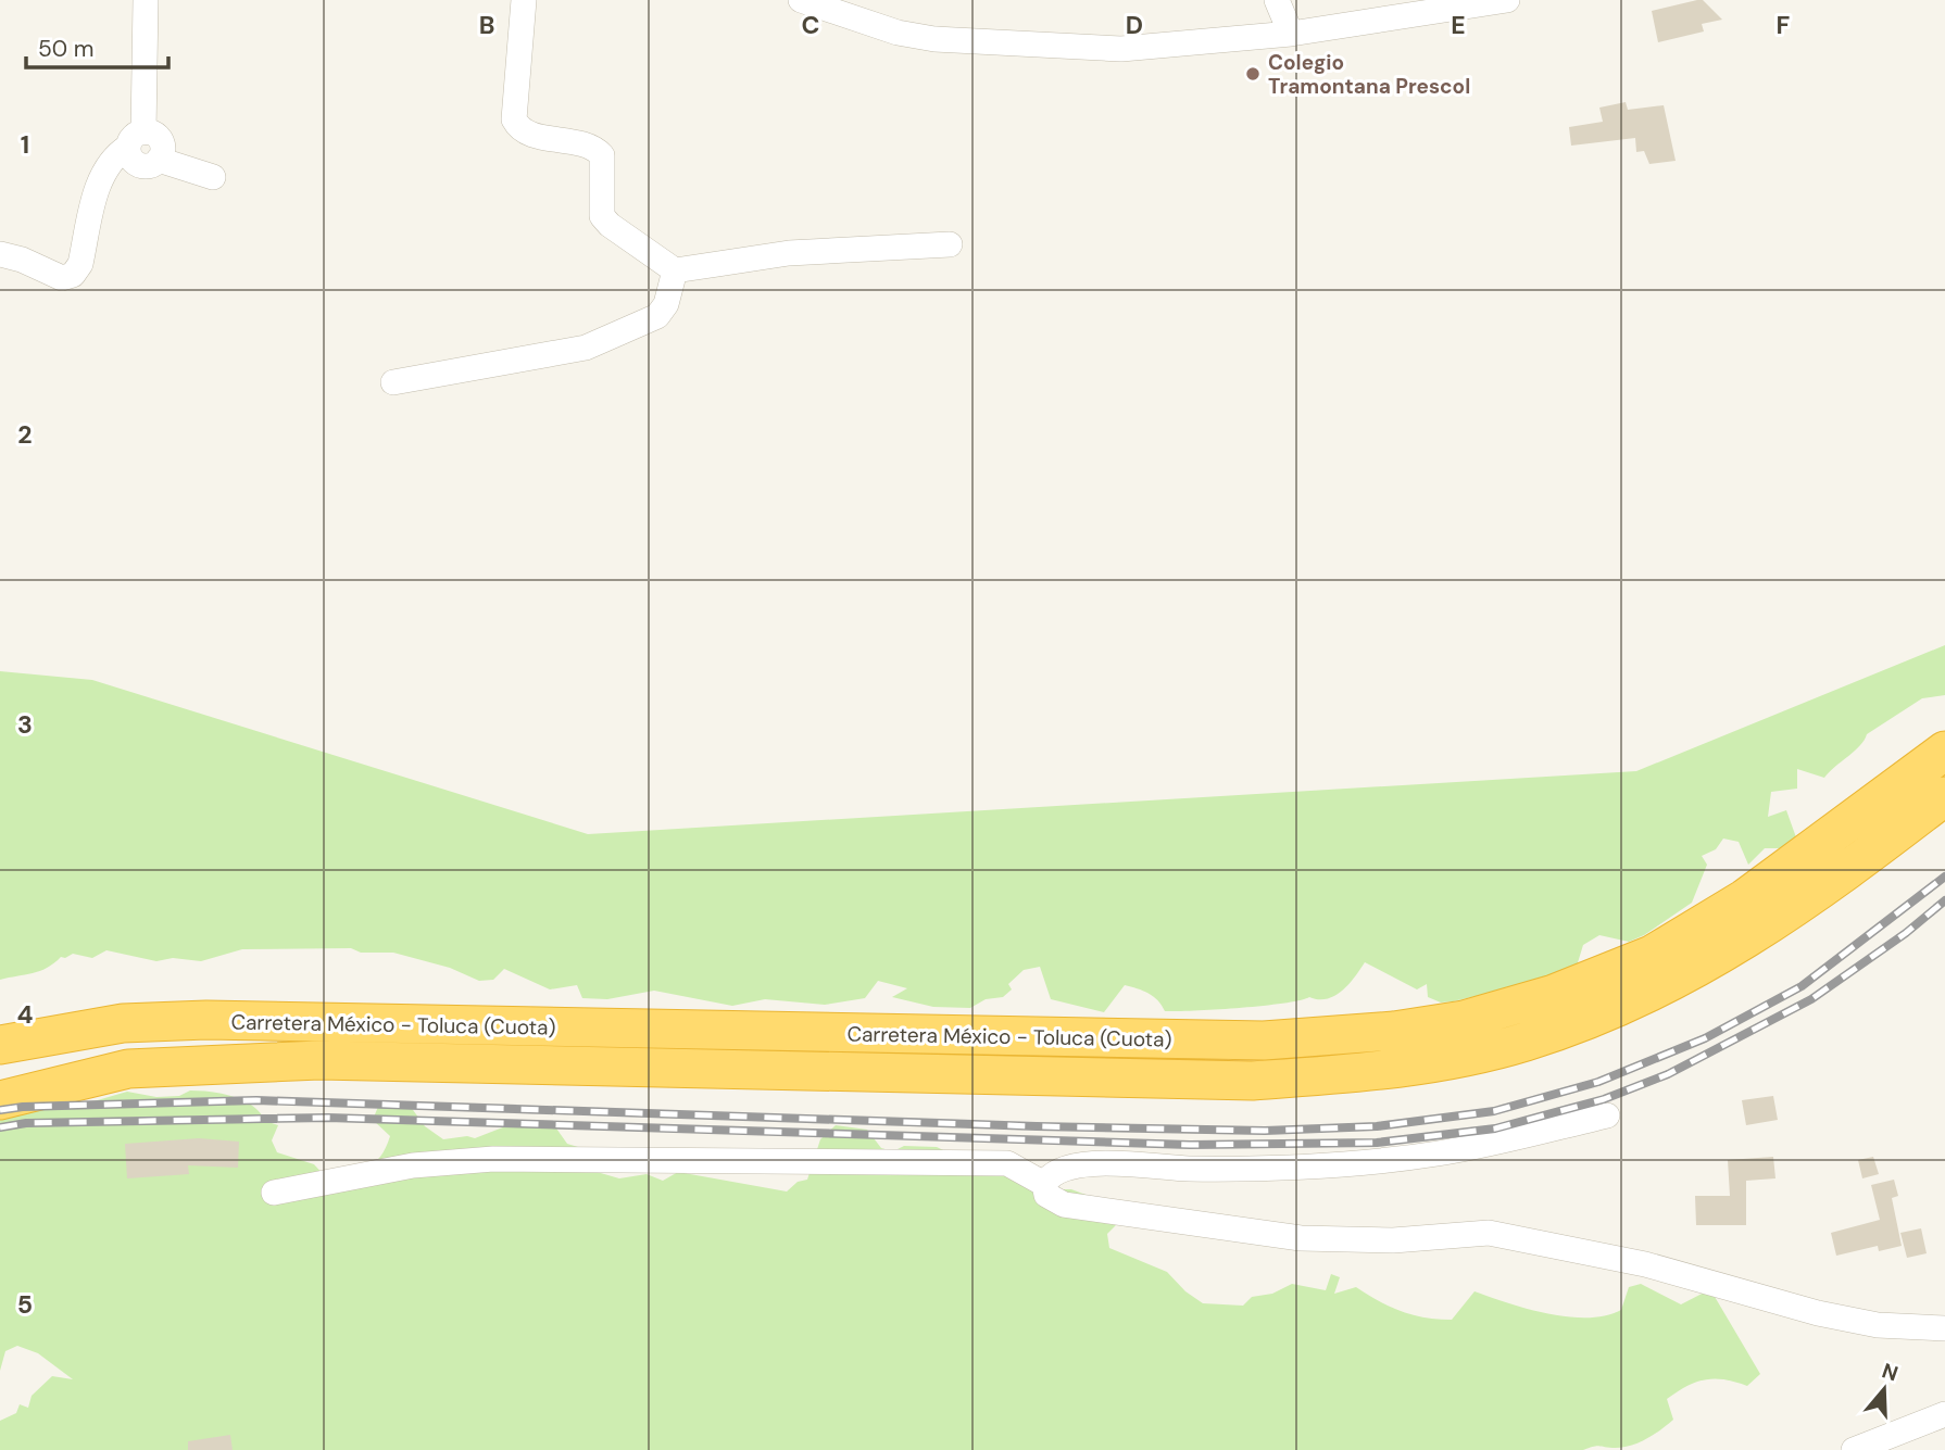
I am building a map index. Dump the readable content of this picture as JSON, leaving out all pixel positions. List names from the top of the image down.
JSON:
{
  "streets": {
    "highway": ["Carretera México - Toluca (Cuota)"]
  },
  "places": ["Colegio Tramontana Prescol"],
  "scale_bar": "50 m",
  "north": "top",
  "grid": {
    "columns": [
      "B",
      "C",
      "D",
      "E",
      "F"
    ],
    "rows": [
      "1",
      "2",
      "3",
      "4",
      "5"
    ]
  }
}
